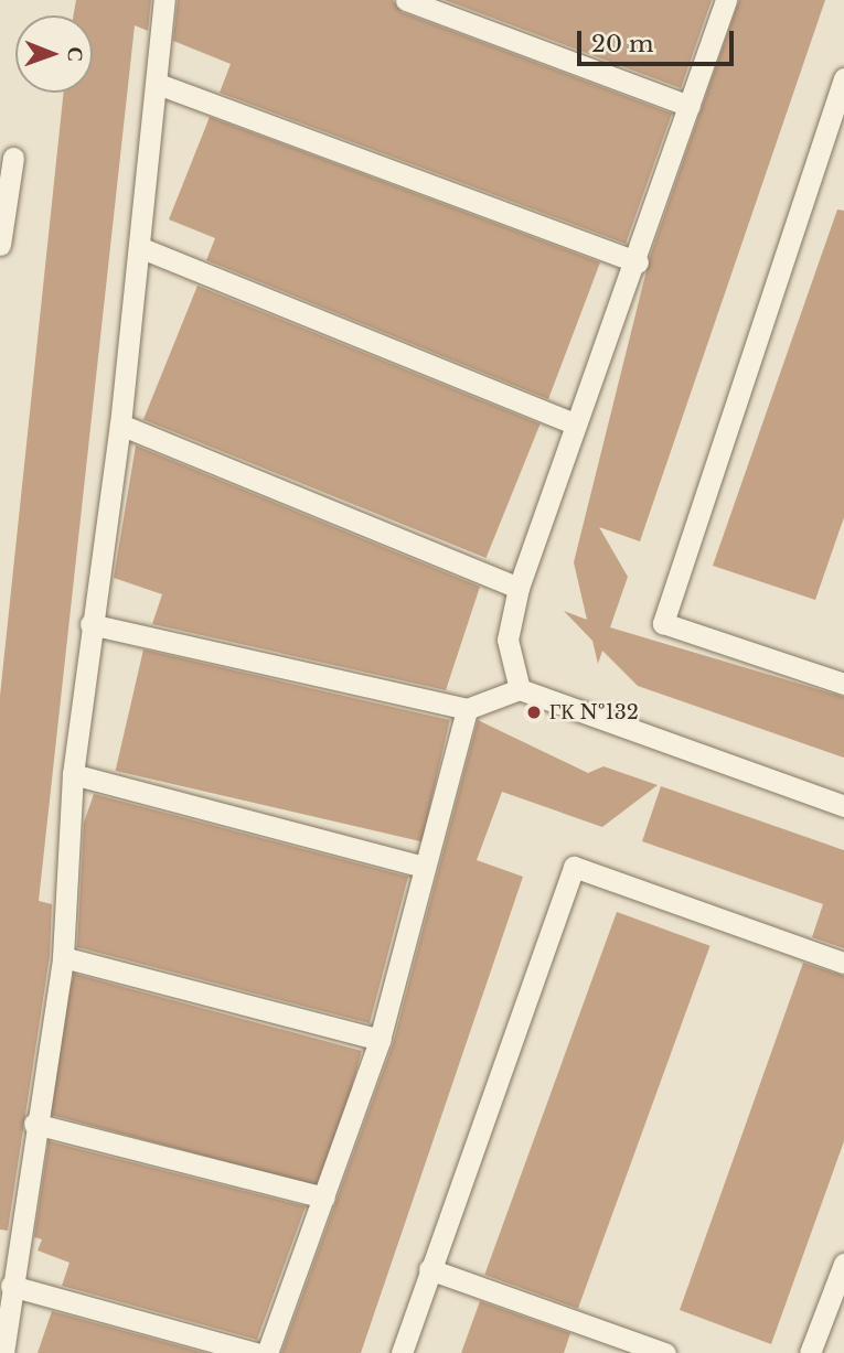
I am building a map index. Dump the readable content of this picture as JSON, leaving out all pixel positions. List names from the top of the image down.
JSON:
{
  "places": ["ГК №132"],
  "scale_bar": "20 m",
  "north": "right"
}
